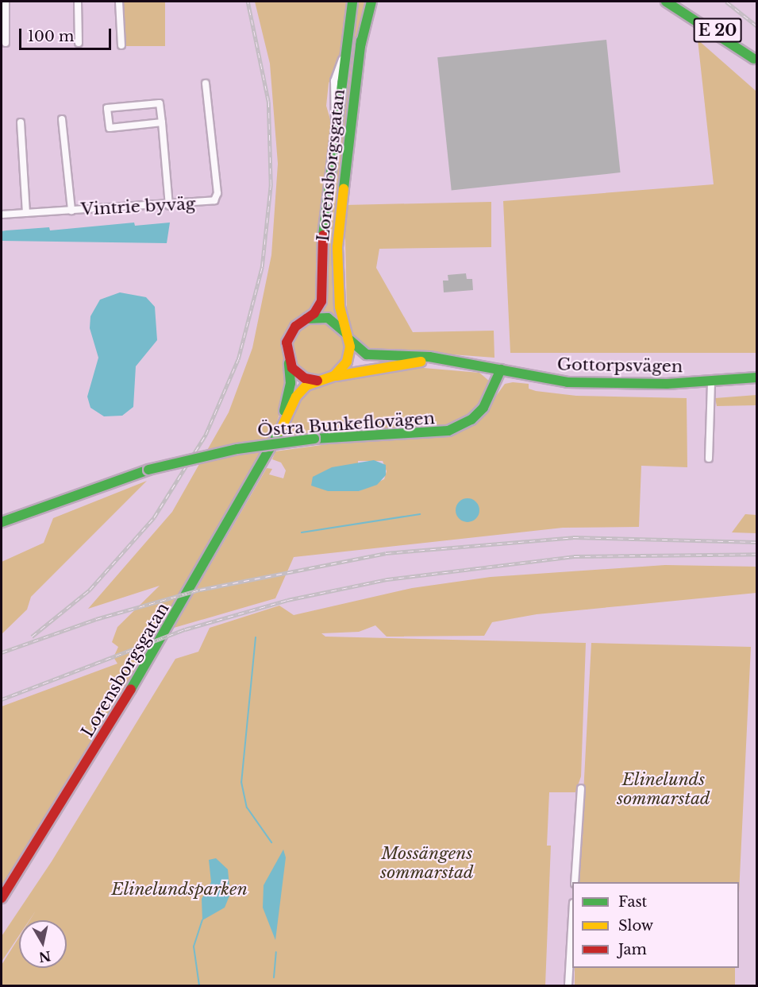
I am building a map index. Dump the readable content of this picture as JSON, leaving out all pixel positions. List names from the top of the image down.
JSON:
{
  "streets": {
    "main road": [
      "E 20",
      "Lorensborgsgatan",
      "Gottorpsvägen",
      "Östra Bunkeflovägen"
    ],
    "street": ["Vintrie byväg"]
  },
  "crossings": [
    ["Lorensborgsgatan", "Gottorpsvägen"],
    ["Gottorpsvägen", "Östra Bunkeflovägen"]
  ],
  "parks": ["Elinelunds sommarstad", "Mossängens sommarstad", "Elinelundsparken"],
  "legend": ["Fast", "Slow", "Jam"],
  "scale_bar": "100 m",
  "north": "bottom"
}
